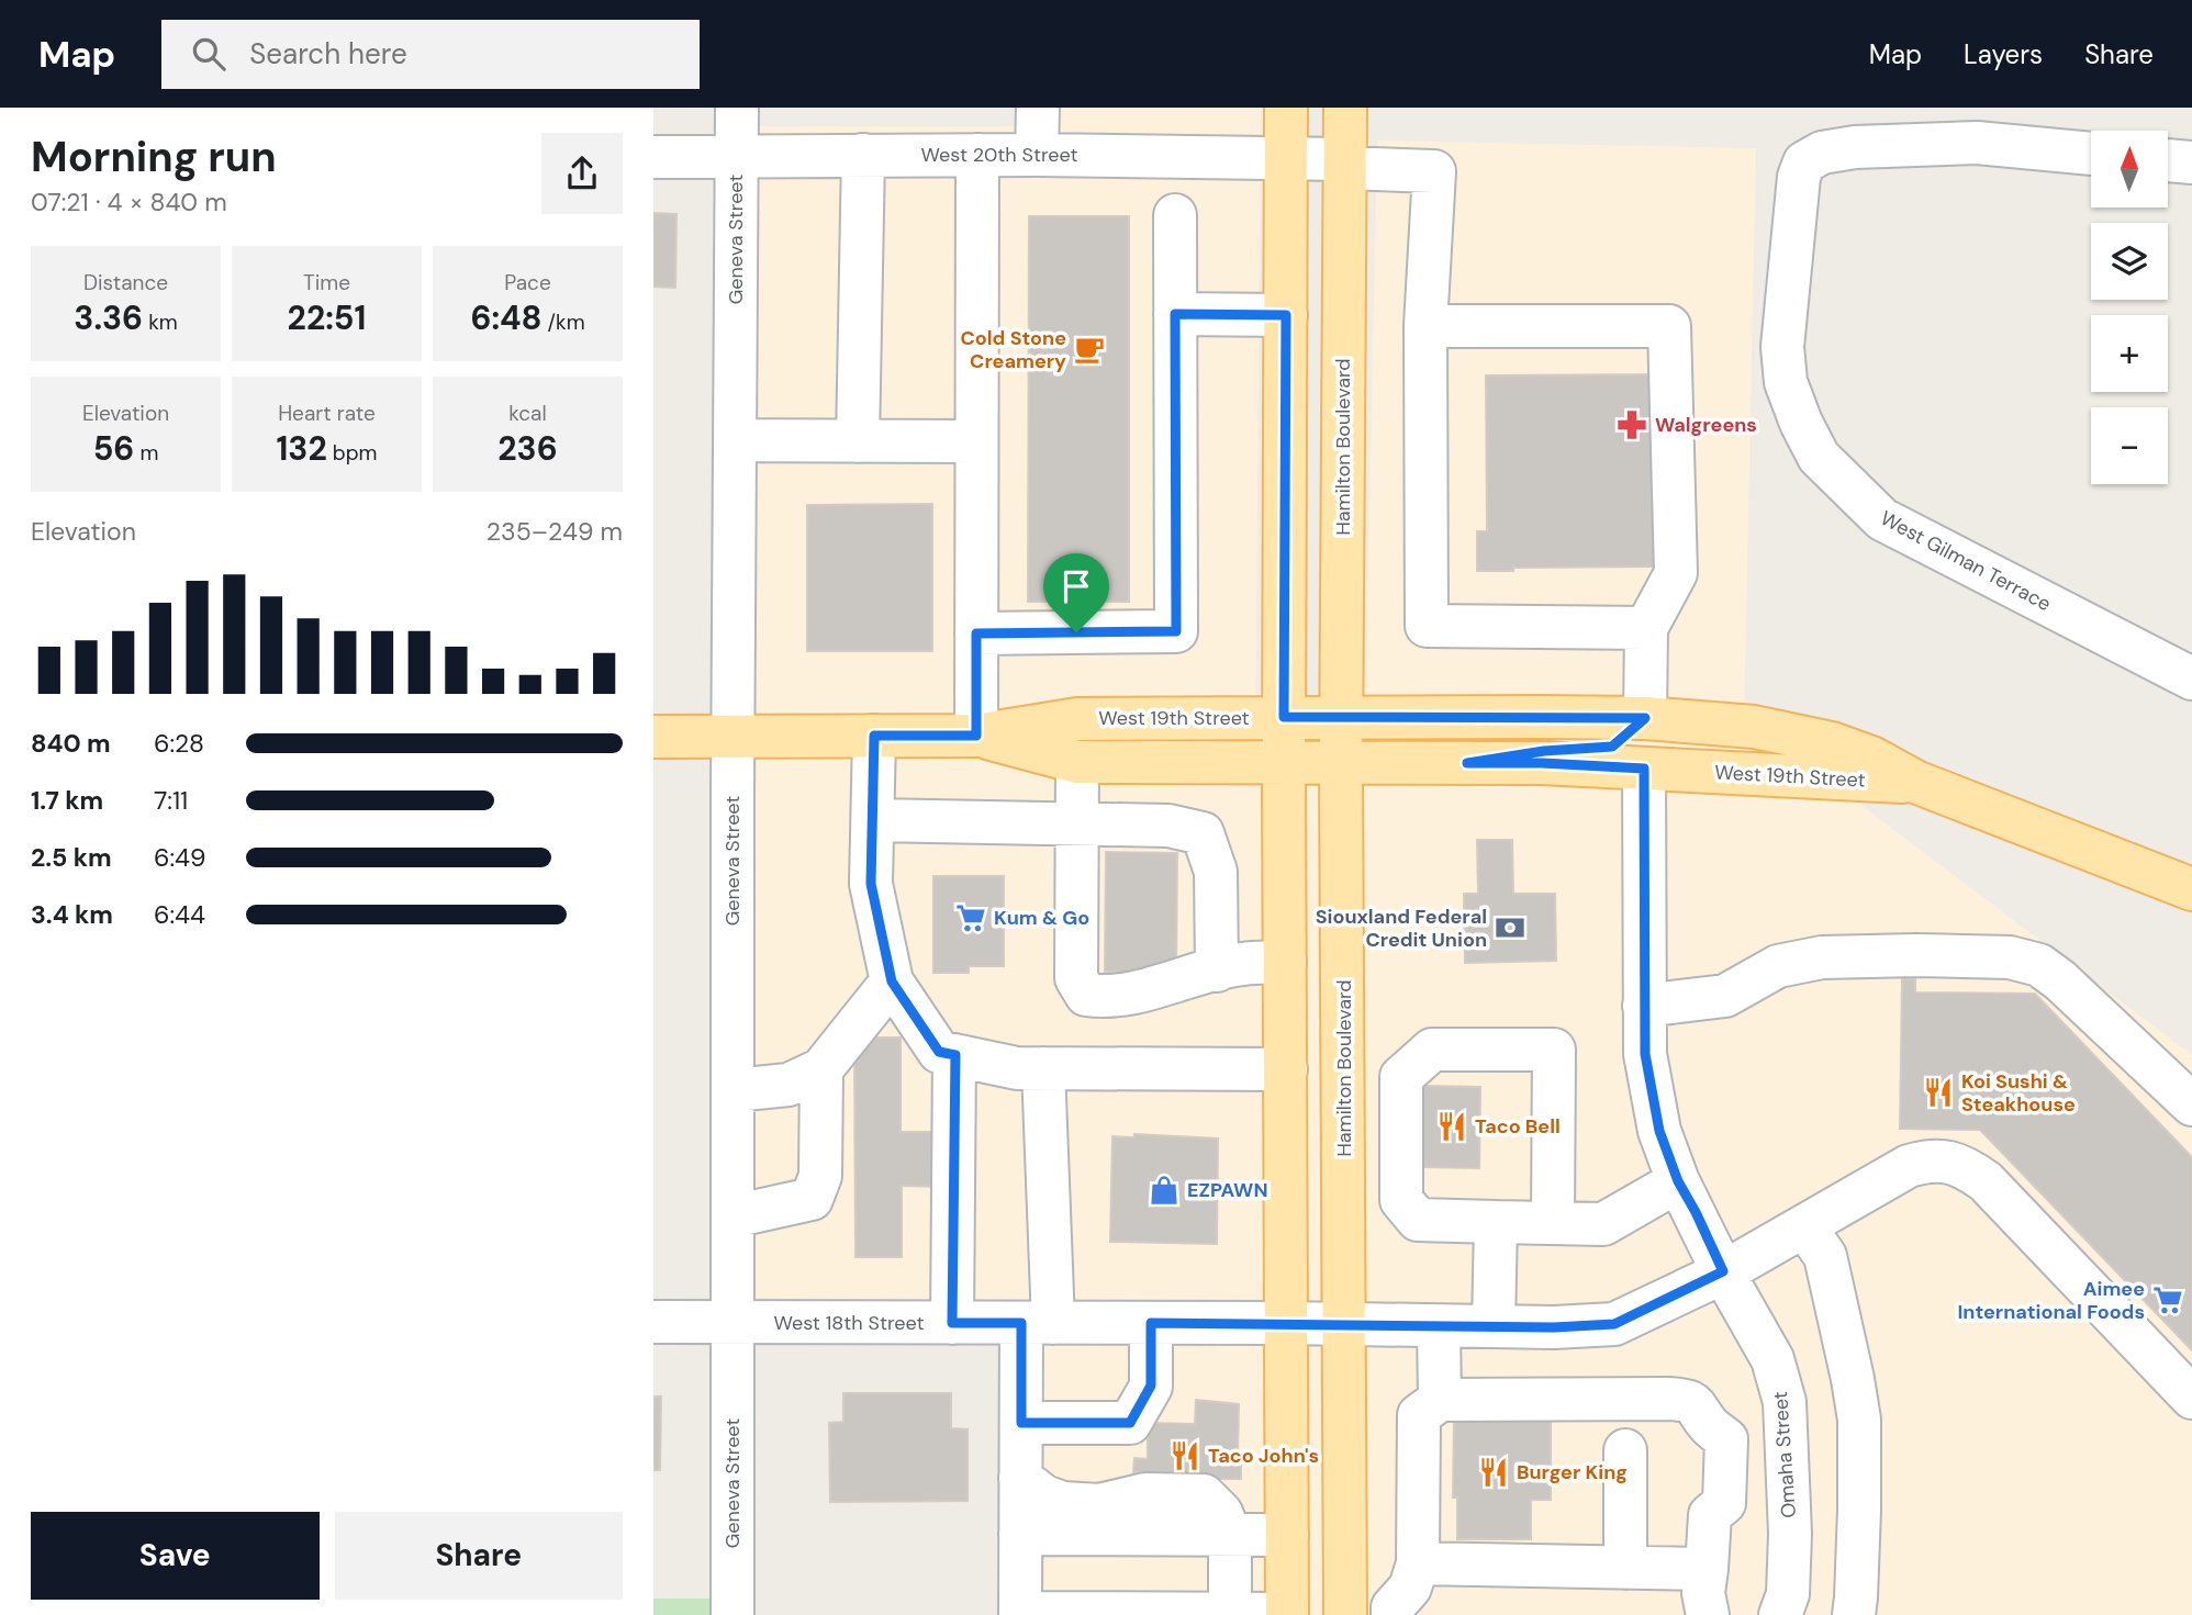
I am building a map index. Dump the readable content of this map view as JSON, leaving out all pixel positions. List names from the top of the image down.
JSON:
{
  "streets": {
    "main road": ["Hamilton Boulevard", "West 19th Street"],
    "street": [
      "West 20th Street",
      "Geneva Street",
      "West Gilman Terrace",
      "West 18th Street",
      "Omaha Street"
    ]
  },
  "crossings": [
    ["West 20th Street", "Geneva Street"],
    ["West 20th Street", "Hamilton Boulevard"],
    ["Geneva Street", "West 19th Street"],
    ["Geneva Street", "West 18th Street"],
    ["Hamilton Boulevard", "West 19th Street"],
    ["Hamilton Boulevard", "West 18th Street"],
    ["West 19th Street", "Omaha Street"],
    ["West 18th Street", "Omaha Street"]
  ],
  "places": {
    "cafe": ["Cold Stone Creamery"],
    "pharmacy": ["Walgreens"],
    "supermarket": ["Kum & Go", "Aimee International Foods"],
    "bank": ["Siouxland Federal Credit Union"],
    "restaurant": [
      "Koi Sushi & Steakhouse",
      "Taco Bell",
      "Taco John's",
      "Burger King"
    ],
    "shop": ["EZPAWN"]
  },
  "north": "top",
  "page": {
    "header": "Map",
    "search": "Search here",
    "nav": ["Map", "Layers", "Share"],
    "heading": ["Morning run", "07:21 · 4 × 840 m"],
    "map_buttons": ["+", "−"],
    "stats": [
      ["Distance", "3.36 km"],
      ["Time", "22:51"],
      ["Pace", "6:48 /km"],
      ["Elevation", "56 m"],
      ["Heart rate", "132 bpm"],
      ["kcal", "236"]
    ],
    "chart": ["Elevation", "235–249 m"],
    "list": [
      {
        "name": "840 m",
        "note": "6:28"
      },
      {
        "name": "1.7 km",
        "note": "7:11"
      },
      {
        "name": "2.5 km",
        "note": "6:49"
      },
      {
        "name": "3.4 km",
        "note": "6:44"
      }
    ],
    "buttons": ["Save", "Share"]
  }
}
